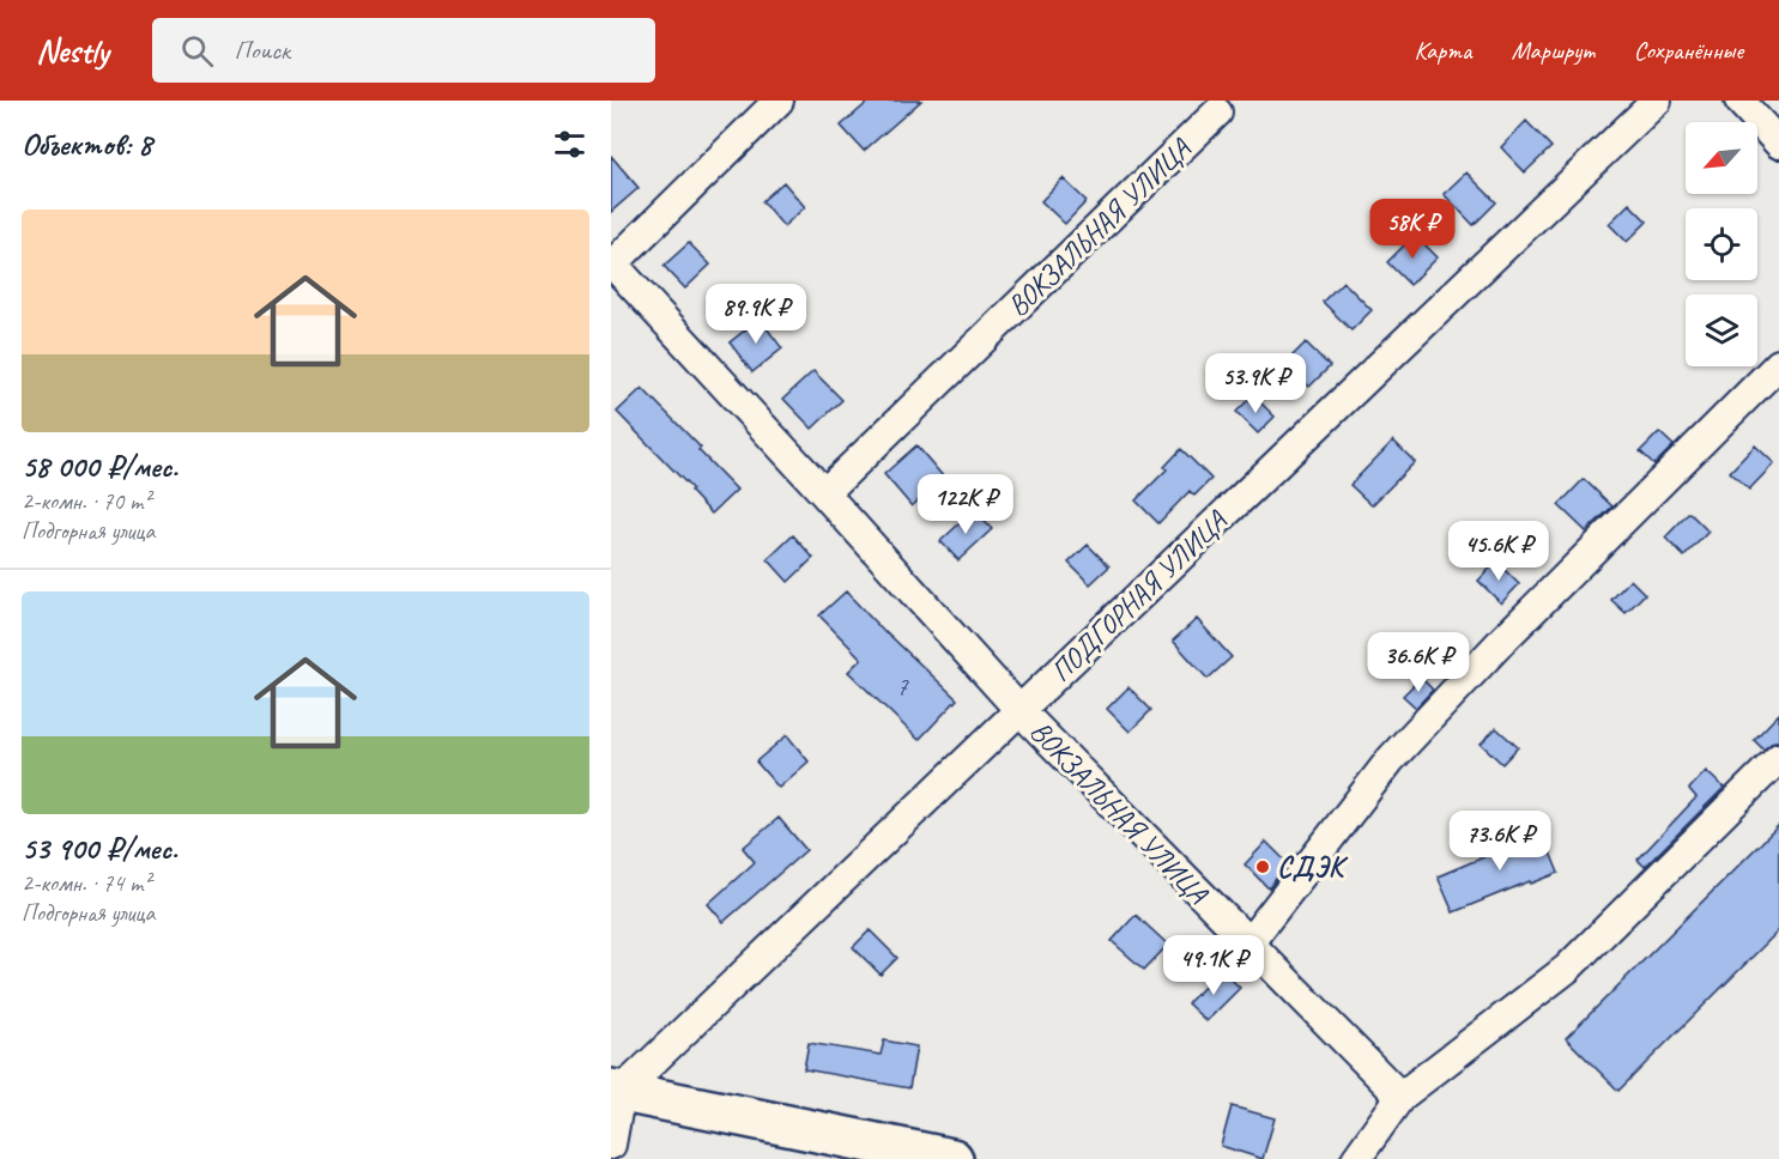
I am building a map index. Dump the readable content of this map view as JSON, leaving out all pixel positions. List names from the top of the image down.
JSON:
{
  "streets": {
    "street": ["ВОКЗАЛЬНАЯ УЛИЦА", "ПОДГОРНАЯ УЛИЦА"]
  },
  "crossings": [
    ["ВОКЗАЛЬНАЯ УЛИЦА", "ПОДГОРНАЯ УЛИЦА"]
  ],
  "places": ["СДЭК"],
  "house_numbers": ["7"],
  "north": "bottom left",
  "page": {
    "header": "Nestly",
    "search": "Поиск",
    "nav": ["Карта", "Маршрут", "Сохранённые"],
    "heading": "Объектов: 8",
    "list": [
      {
        "name": "58 000 ₽/мес.",
        "note": "2-комн. · 70 m² · Подгорная улица"
      },
      {
        "name": "53 900 ₽/мес.",
        "note": "2-комн. · 74 m² · Подгорная улица"
      }
    ],
    "price": [
      "58K ₽",
      "89.9K ₽",
      "53.9K ₽",
      "122K ₽",
      "45.6K ₽",
      "36.6K ₽",
      "73.6K ₽",
      "49.1K ₽"
    ]
  }
}
